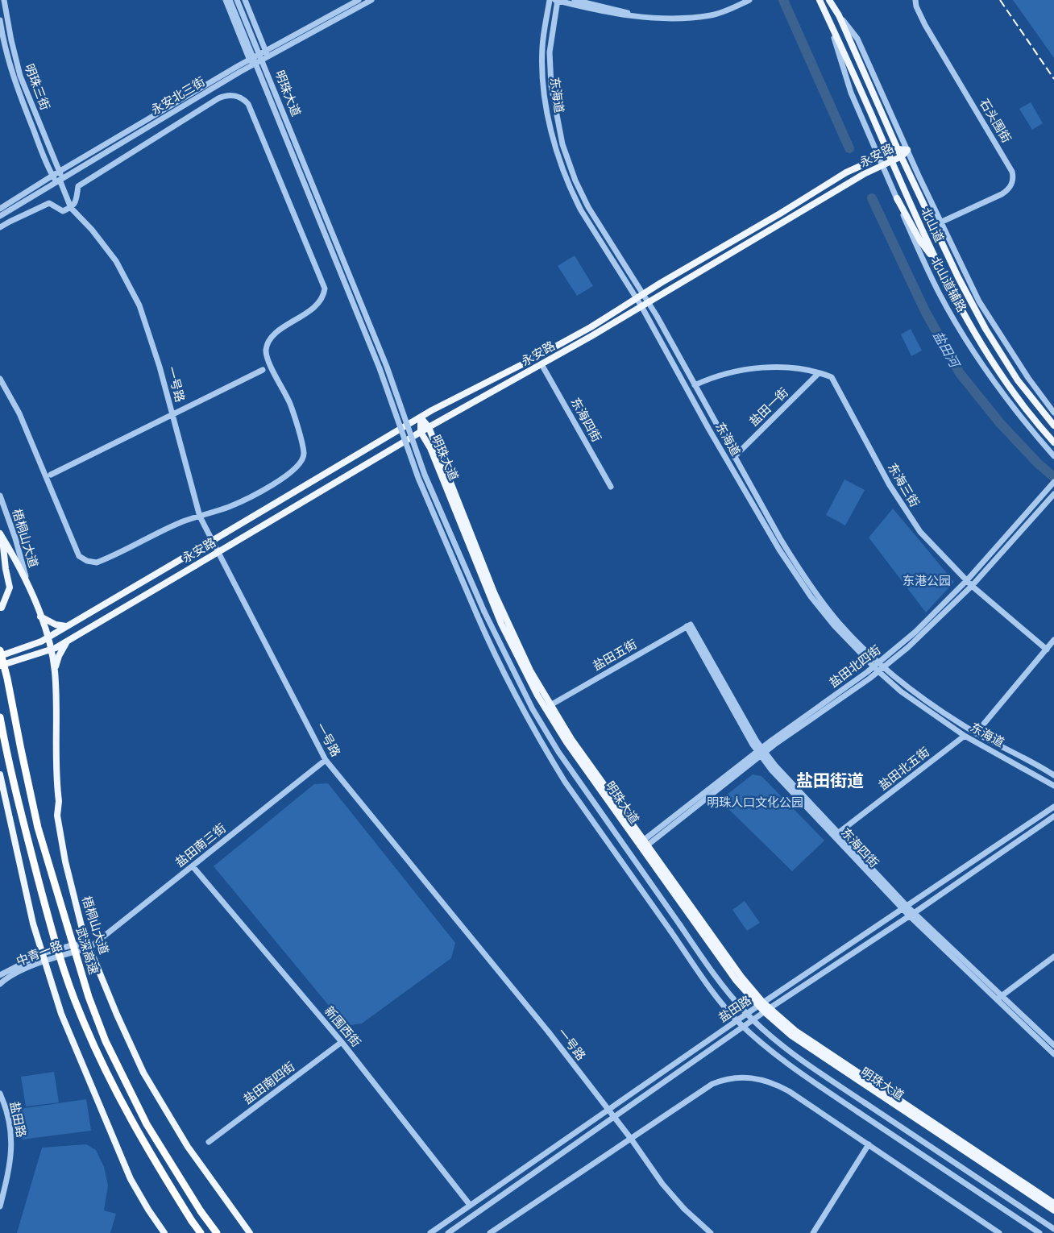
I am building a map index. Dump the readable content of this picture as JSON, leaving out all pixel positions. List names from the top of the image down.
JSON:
{
  "streets": {
    "highway": ["武深高速"],
    "main road": [
      "明珠大道",
      "永安路",
      "北山道",
      "梧桐山大道"
    ],
    "street": [
      "明珠三街",
      "东海道",
      "永安北三街",
      "石头围街",
      "北山道辅路",
      "一号路",
      "盐田一街",
      "东海四街",
      "东海三街",
      "盐田五街",
      "盐田北四街",
      "盐田北五街",
      "盐田南三街",
      "中青一路",
      "盐田路",
      "新围西街",
      "盐田南四街"
    ]
  },
  "crossings": [
    ["明珠三街", "永安北三街"],
    ["明珠三街", "一号路"],
    ["明珠大道", "永安北三街"],
    ["明珠大道", "永安路"],
    ["明珠大道", "盐田五街"],
    ["明珠大道", "盐田北四街"],
    ["明珠大道", "盐田路"],
    ["东海道", "永安路"],
    ["东海道", "盐田一街"],
    ["东海道", "盐田北四街"],
    ["东海道", "盐田北五街"],
    ["永安北三街", "一号路"],
    ["石头围街", "北山道辅路"],
    ["永安路", "北山道"],
    ["永安路", "北山道辅路"],
    ["永安路", "东海四街"],
    ["永安路", "梧桐山大道"],
    ["北山道", "北山道辅路"],
    ["一号路", "盐田南三街"],
    ["盐田一街", "东海三街"],
    ["东海四街", "盐田五街"],
    ["东海四街", "盐田北四街"],
    ["东海四街", "盐田北五街"],
    ["东海四街", "盐田路"],
    ["东海三街", "盐田北四街"],
    ["梧桐山大道", "盐田南三街"],
    ["梧桐山大道", "中青一路"],
    ["盐田南三街", "中青一路"],
    ["盐田南三街", "新围西街"],
    ["盐田路", "新围西街"],
    ["新围西街", "盐田南四街"]
  ],
  "districts": ["盐田街道"],
  "water": ["盐田河"],
  "parks": ["东港公园", "明珠人口文化公园"]
}
